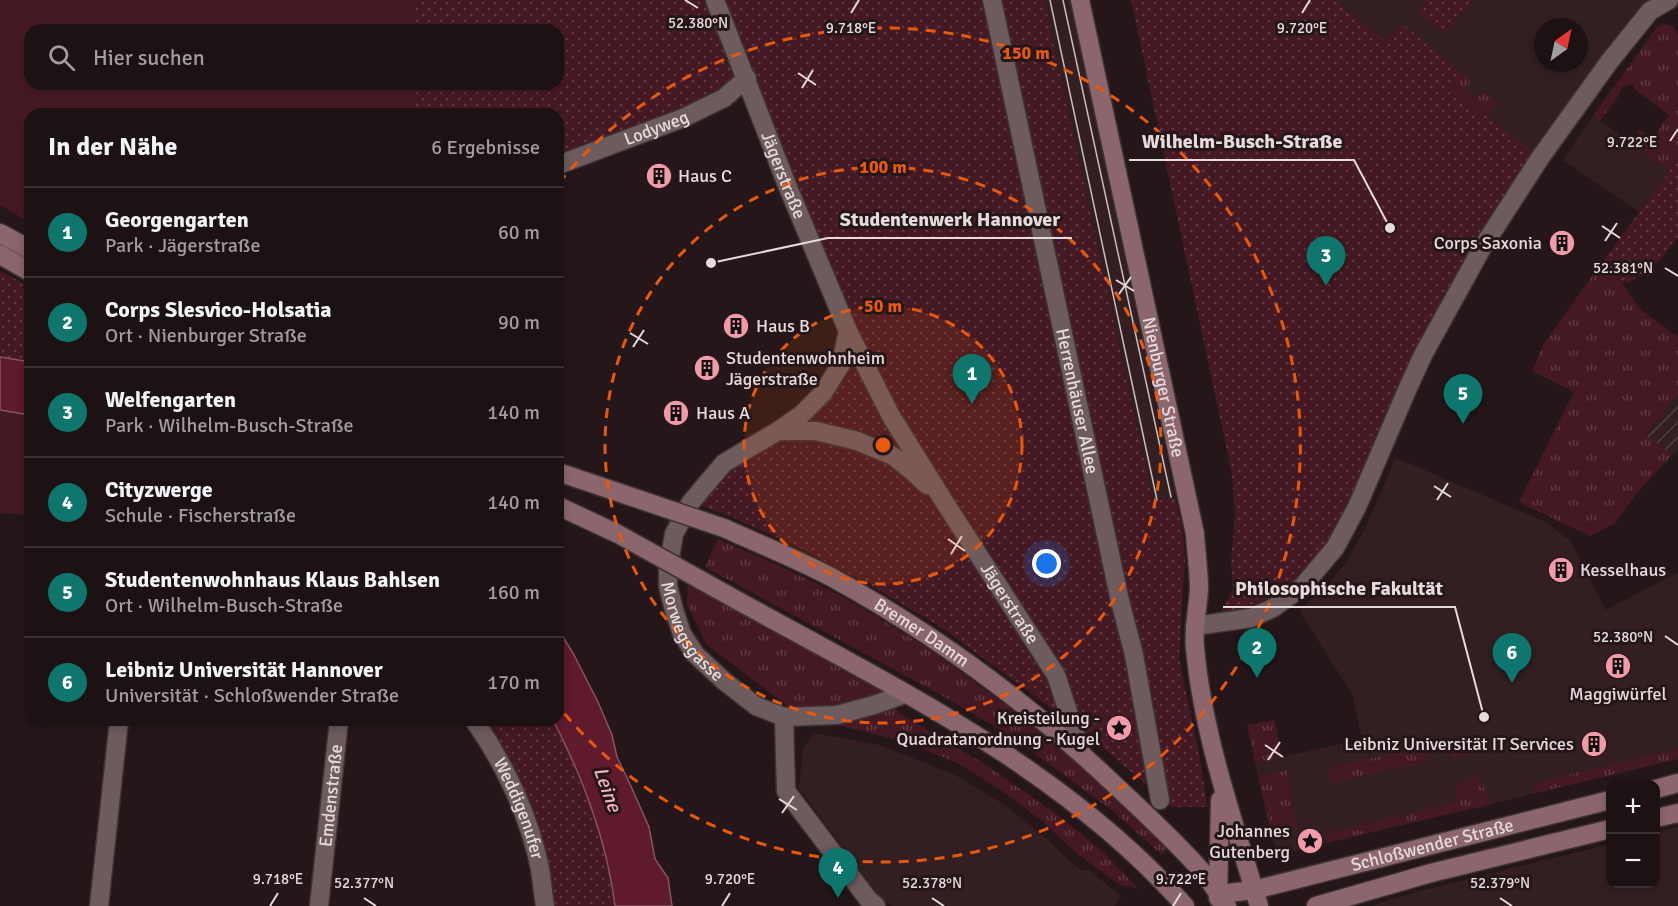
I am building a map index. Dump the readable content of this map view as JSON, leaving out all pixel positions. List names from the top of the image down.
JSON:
{
  "streets": {
    "main road": ["Nienburger Straße", "Bremer Damm", "Schloßwender Straße"],
    "street": [
      "Lodyweg",
      "Jägerstraße",
      "Herrenhäuser Allee",
      "Morwegsgasse",
      "Emdenstraße",
      "Weddigenufer"
    ]
  },
  "crossings": [
    ["Lodyweg", "Jägerstraße"],
    ["Jägerstraße", "Morwegsgasse"],
    ["Jägerstraße", "Bremer Damm"],
    ["Nienburger Straße", "Bremer Damm"],
    ["Nienburger Straße", "Schloßwender Straße"],
    ["Bremer Damm", "Schloßwender Straße"]
  ],
  "water": ["Leine"],
  "places": {
    "building": [
      "Haus C",
      "Corps Saxonia",
      "Haus B",
      "Studentenwohnheim Jägerstraße",
      "Haus A",
      "Kesselhaus",
      "Maggiwürfel",
      "Leibniz Universität IT Services"
    ],
    "other": ["Wilhelm-Busch-Straße", "Studentenwerk Hannover", "Philosophische Fakultät"],
    "place": ["Kreisteilung - Quadratanordnung - Kugel", "Johannes Gutenberg"]
  },
  "north": "top right",
  "page": {
    "search": "Hier suchen",
    "heading": ["In der Nähe", "6 Ergebnisse"],
    "list": [
      {
        "mark": "1",
        "name": "Georgengarten",
        "note": "Park · Jägerstraße",
        "value": "60 m"
      },
      {
        "mark": "2",
        "name": "Corps Slesvico-Holsatia",
        "note": "Ort · Nienburger Straße",
        "value": "90 m"
      },
      {
        "mark": "3",
        "name": "Welfengarten",
        "note": "Park · Wilhelm-Busch-Straße",
        "value": "140 m"
      },
      {
        "mark": "4",
        "name": "Cityzwerge",
        "note": "Schule · Fischerstraße",
        "value": "140 m"
      },
      {
        "mark": "5",
        "name": "Studentenwohnhaus Klaus Bahlsen",
        "note": "Ort · Wilhelm-Busch-Straße",
        "value": "160 m"
      },
      {
        "mark": "6",
        "name": "Leibniz Universität Hannover",
        "note": "Universität · Schloßwender Straße",
        "value": "170 m"
      }
    ],
    "pins": [
      "3",
      "1",
      "5",
      "2",
      "6",
      "4"
    ],
    "map_buttons": ["+", "−"]
  },
  "coordinates": [
    "52.380°N",
    "9.718°E",
    "9.720°E",
    "9.722°E",
    "52.381°N",
    "52.377°N",
    "52.378°N",
    "52.379°N"
  ],
  "rings": ["150 m", "100 m", "50 m"]
}
